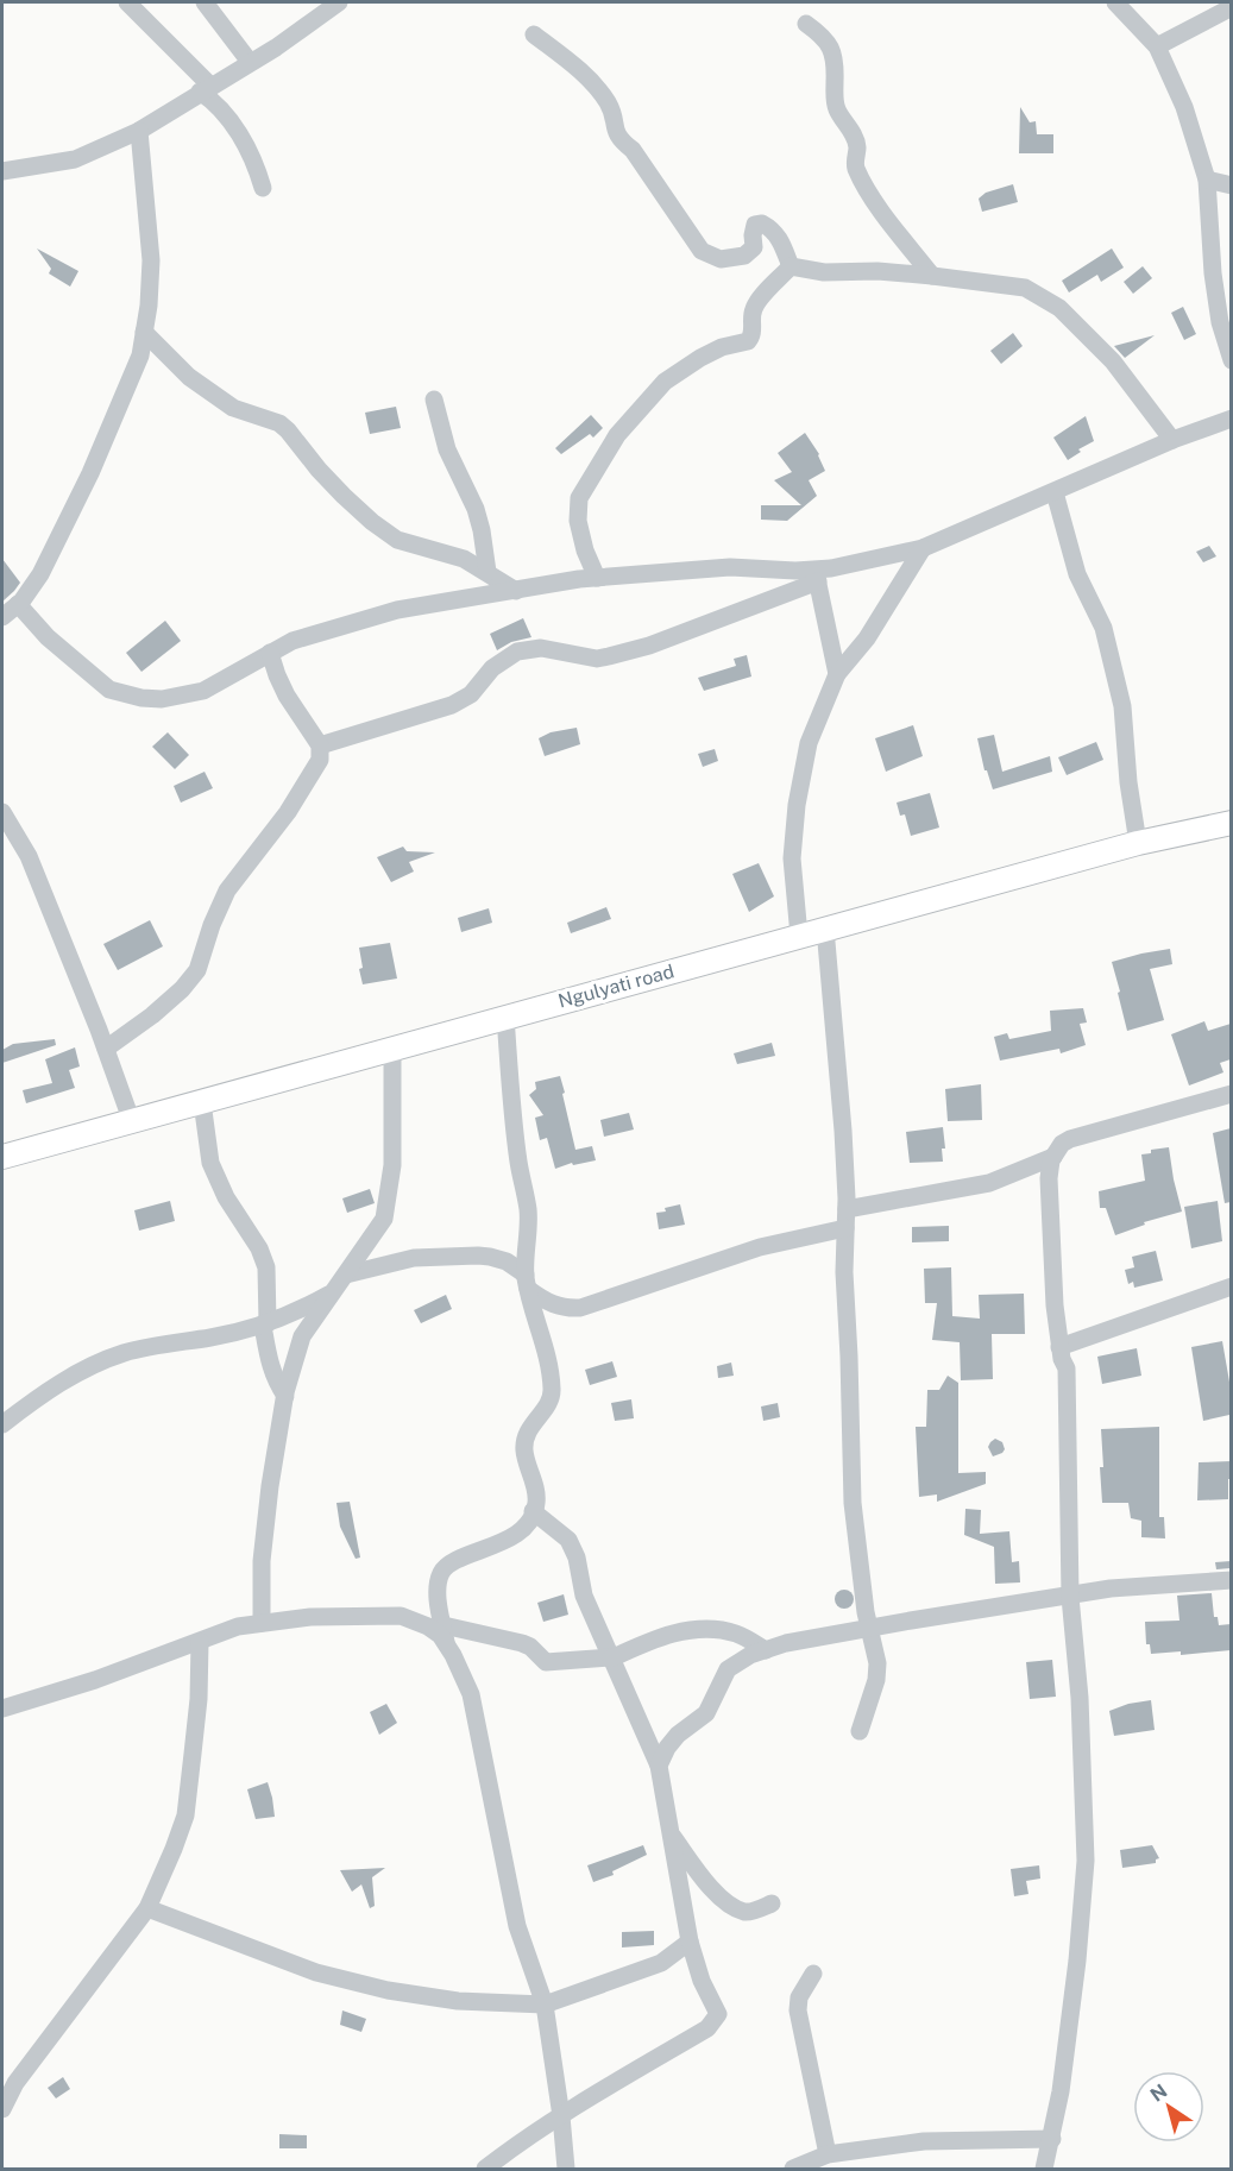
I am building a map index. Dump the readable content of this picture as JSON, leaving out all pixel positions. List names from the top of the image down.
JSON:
{
  "streets": {
    "main road": ["Ngulyati road"]
  },
  "north": "top left"
}
